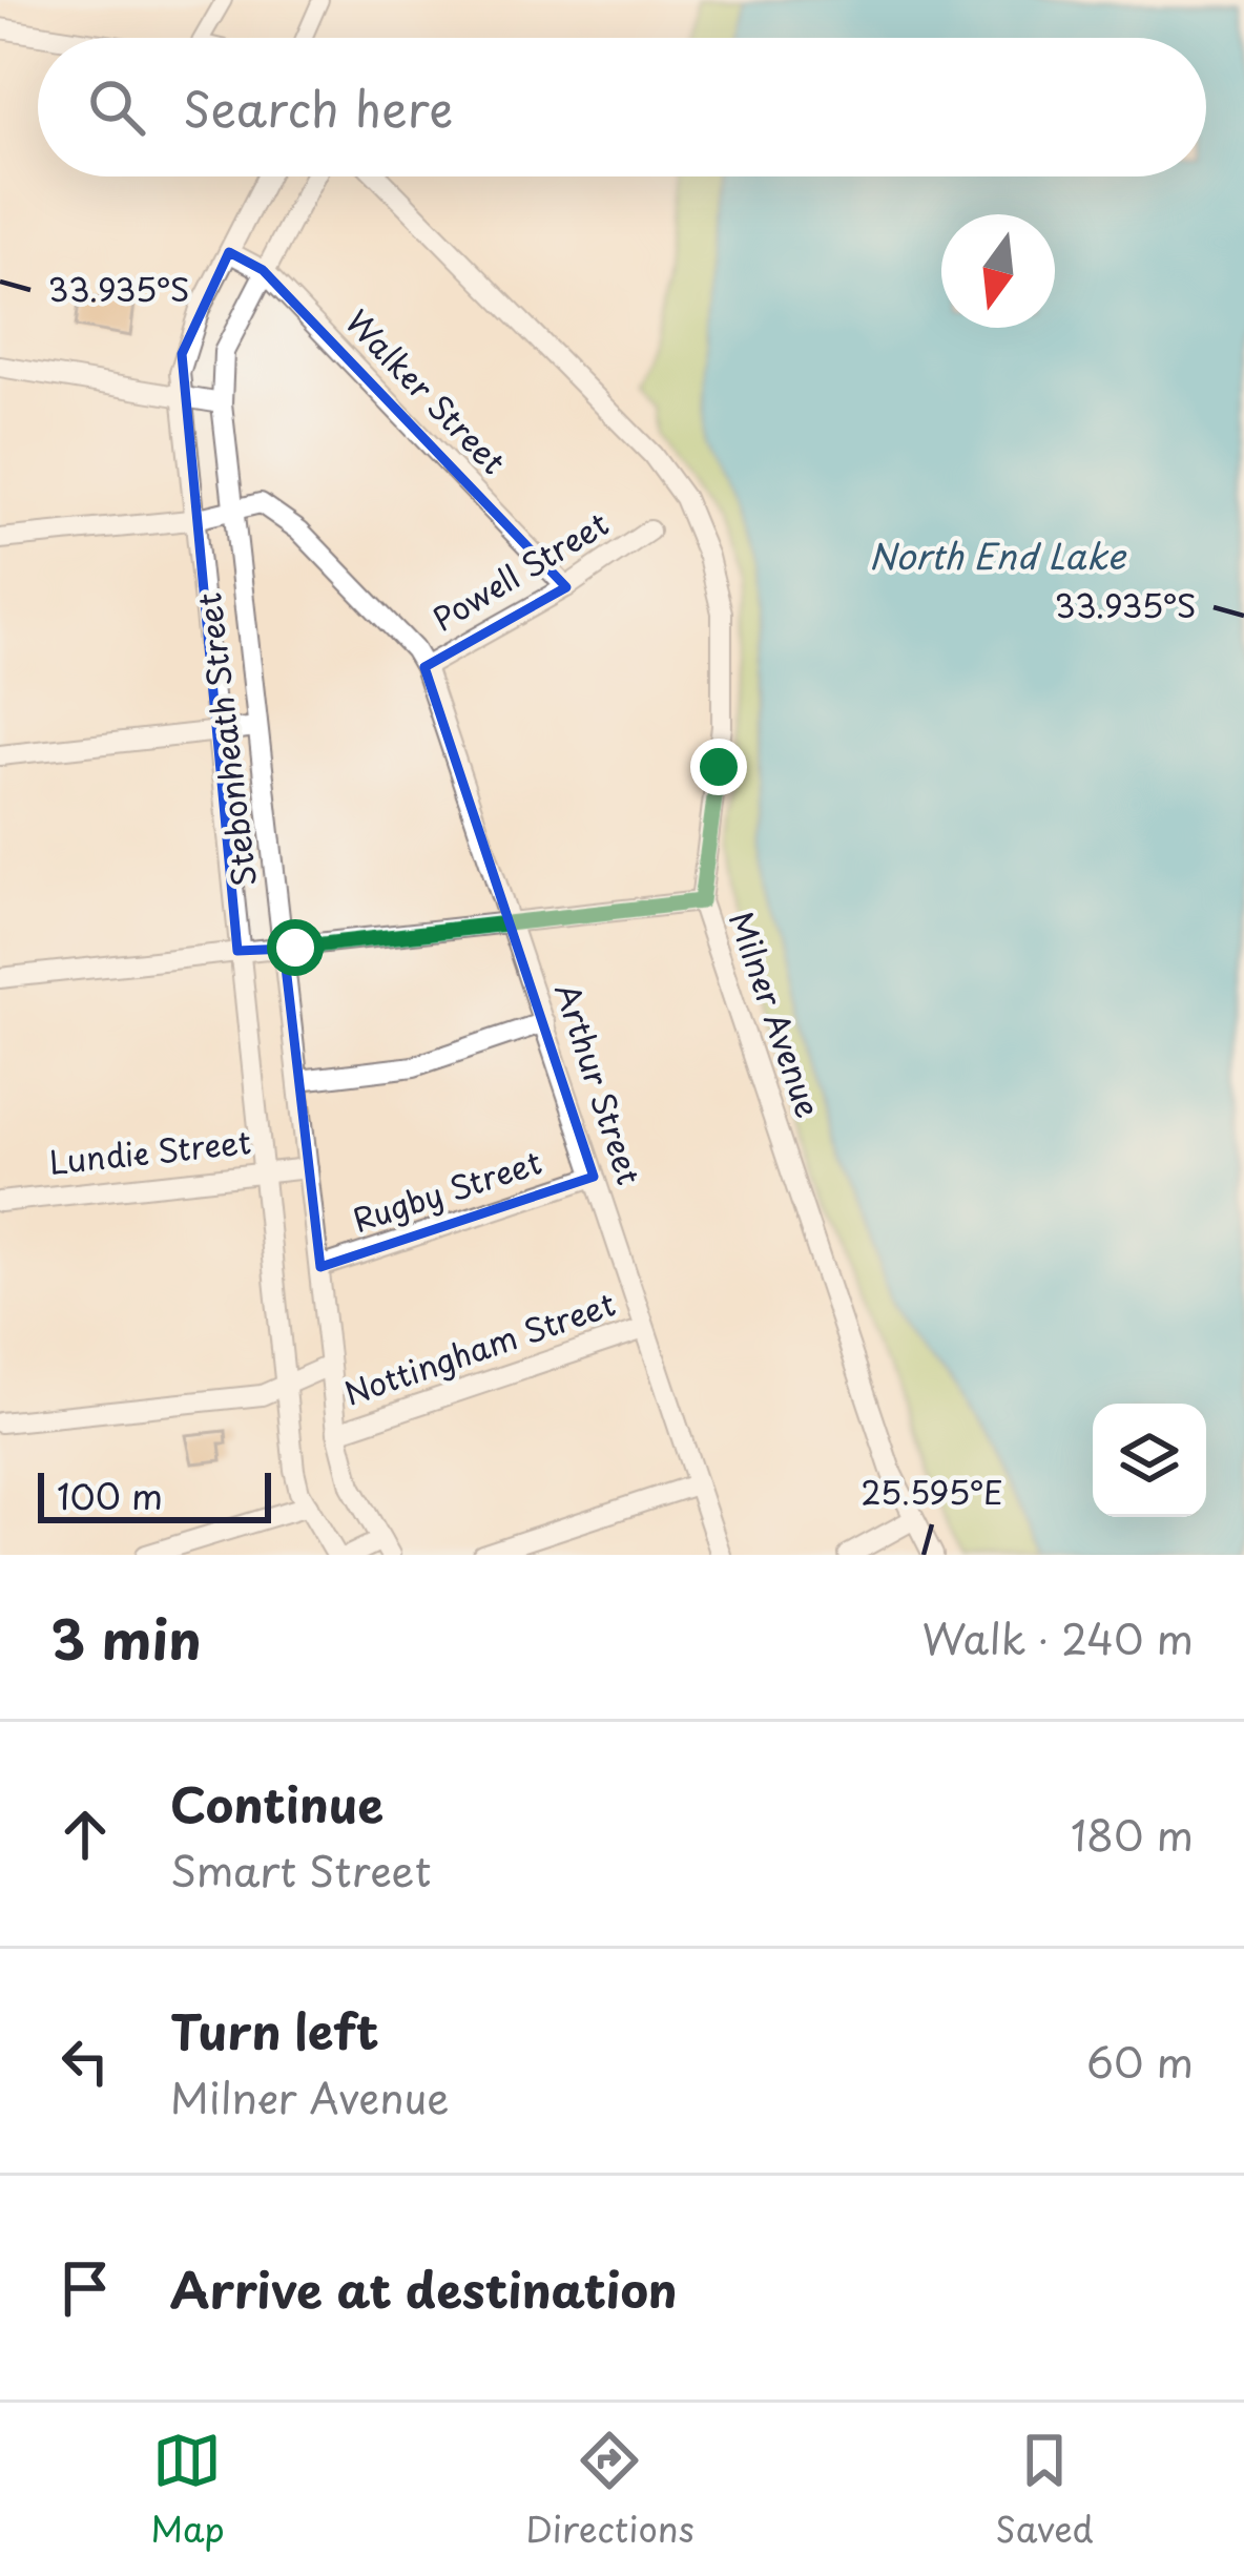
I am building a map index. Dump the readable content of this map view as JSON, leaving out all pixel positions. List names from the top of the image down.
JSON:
{
  "streets": {
    "street": [
      "Walker Street",
      "Powell Street",
      "Stebonheath Street",
      "Milner Avenue",
      "Arthur Street",
      "Lundie Street",
      "Rugby Street",
      "Nottingham Street"
    ]
  },
  "crossings": [
    ["Walker Street", "Powell Street"],
    ["Walker Street", "Stebonheath Street"],
    ["Powell Street", "Arthur Street"],
    ["Stebonheath Street", "Arthur Street"],
    ["Stebonheath Street", "Lundie Street"],
    ["Stebonheath Street", "Rugby Street"],
    ["Stebonheath Street", "Nottingham Street"],
    ["Arthur Street", "Rugby Street"],
    ["Arthur Street", "Nottingham Street"]
  ],
  "water": ["North End Lake"],
  "scale_bar": "100 m",
  "north": "bottom",
  "page": {
    "search": "Search here",
    "scale": "100 m",
    "heading": ["3 min", "Walk · 240 m"],
    "list": [
      ["Continue", "Smart Street", "180 m"],
      ["Turn left", "Milner Avenue", "60 m"],
      "Arrive at destination"
    ],
    "nav": ["Map", "Directions", "Saved"]
  },
  "coordinates": ["33.935°S", "25.595°E"]
}
